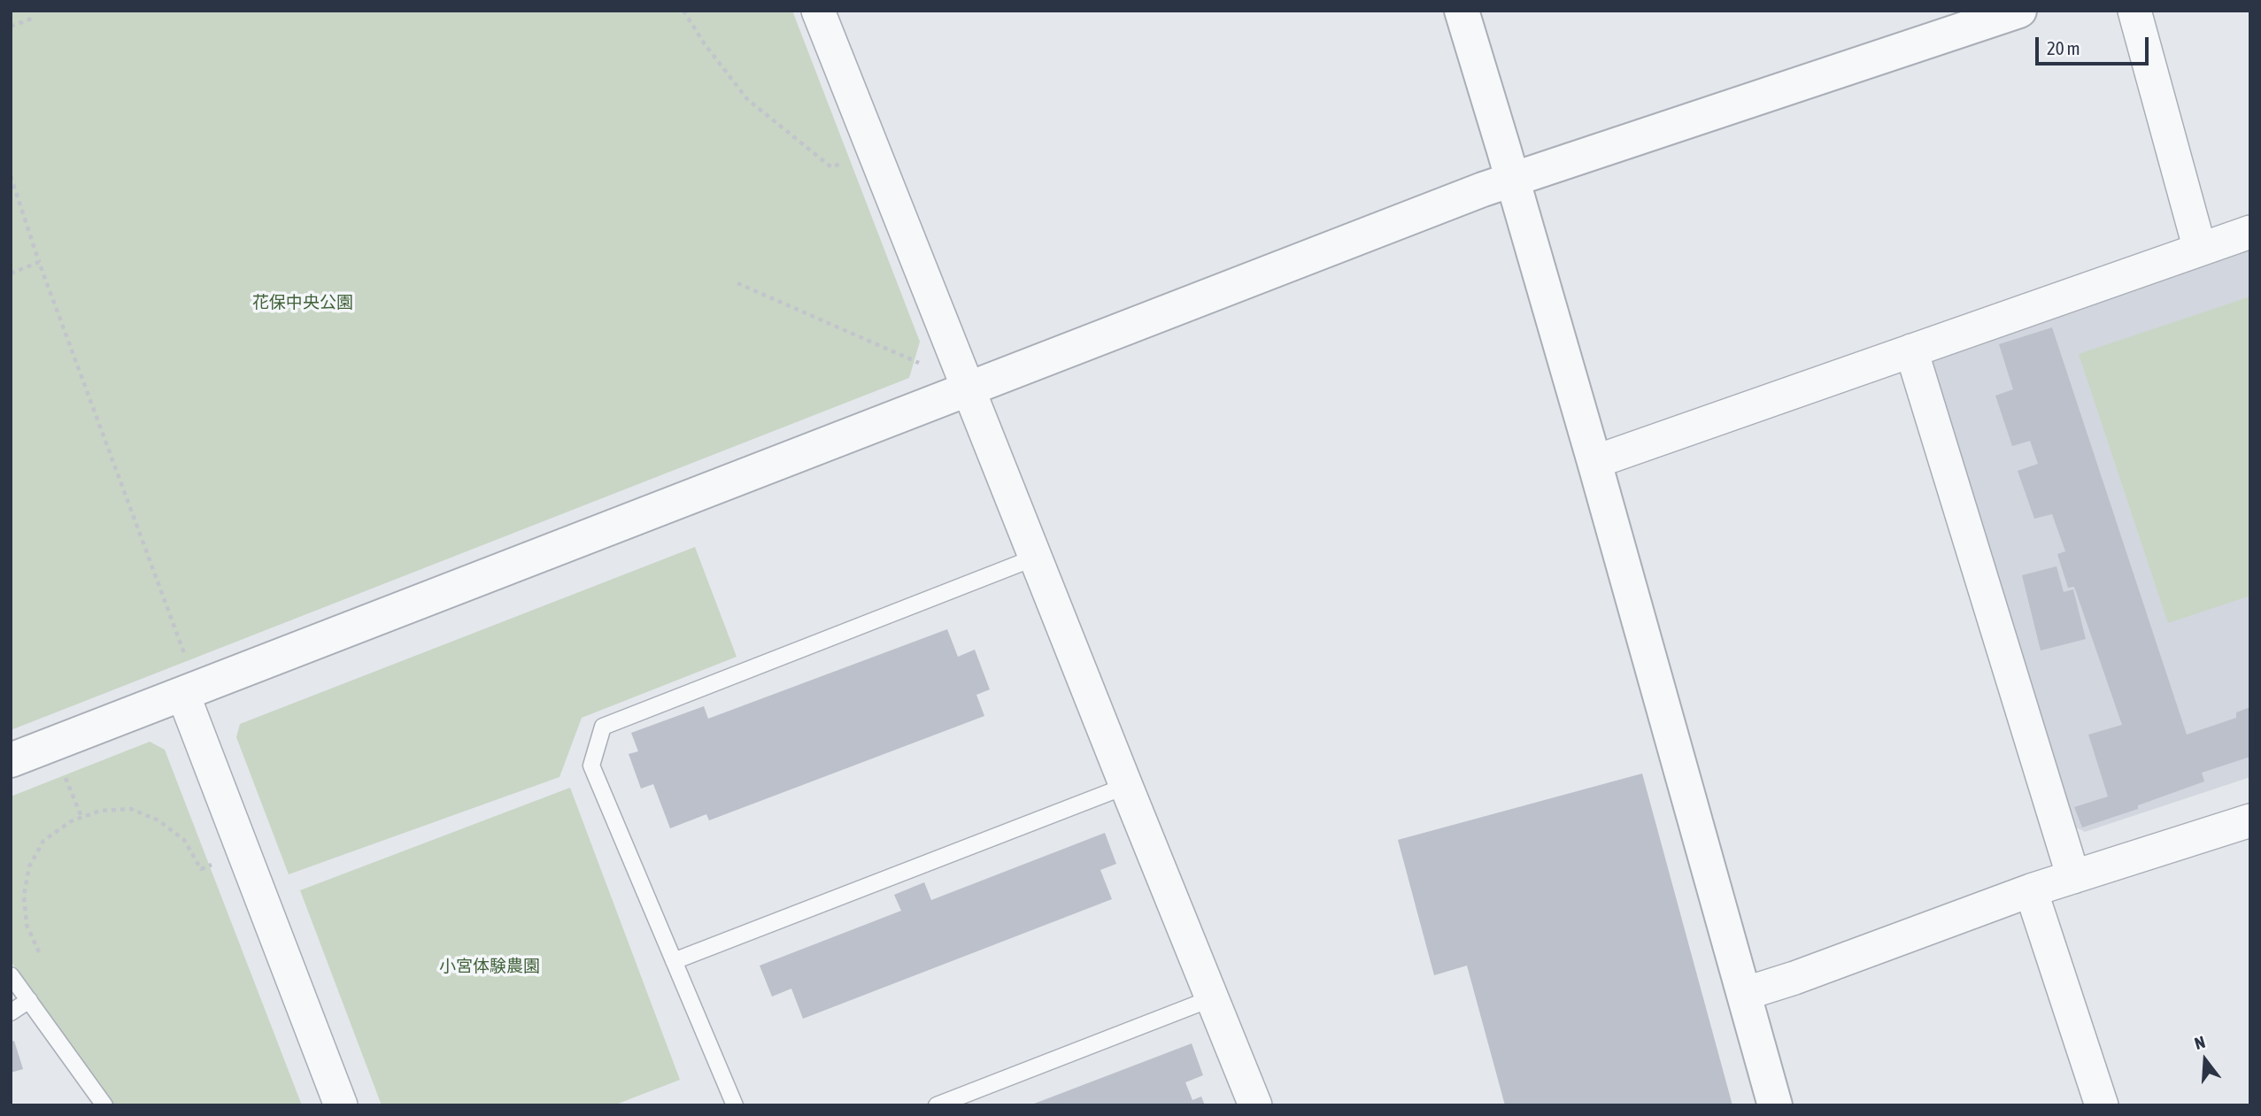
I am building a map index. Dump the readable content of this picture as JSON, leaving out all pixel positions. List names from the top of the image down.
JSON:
{
  "parks": ["花保中央公園", "小宮体験農園"],
  "scale_bar": "20 m",
  "north": "top"
}
